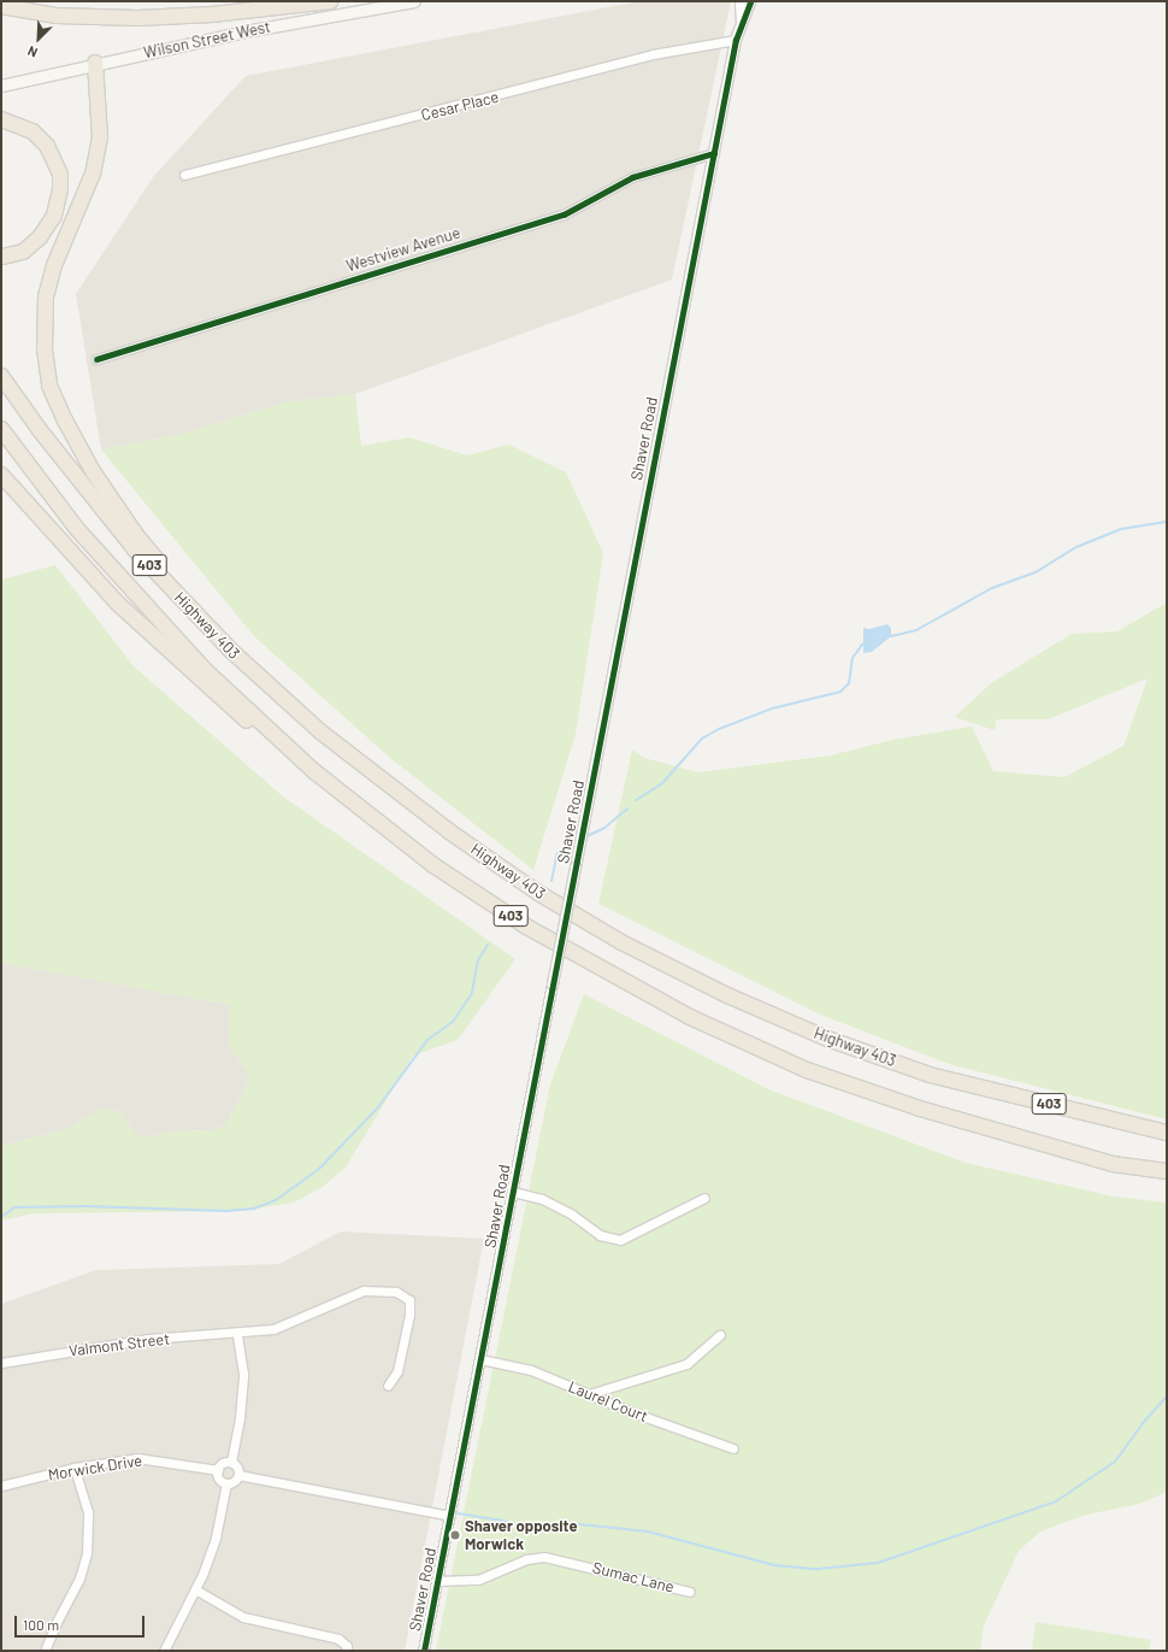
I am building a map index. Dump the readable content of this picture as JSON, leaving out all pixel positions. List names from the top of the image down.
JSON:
{
  "streets": {
    "highway": ["403", "Highway 403"],
    "main road": ["Wilson Street West"],
    "street": [
      "Cesar Place",
      "Westview Avenue",
      "Shaver Road",
      "Valmont Street",
      "Laurel Court",
      "Morwick Drive",
      "Sumac Lane"
    ]
  },
  "crossings": [
    ["Cesar Place", "Shaver Road"],
    ["Westview Avenue", "Shaver Road"],
    ["Shaver Road", "Laurel Court"],
    ["Shaver Road", "Sumac Lane"]
  ],
  "places": ["Shaver opposite Morwick"],
  "scale_bar": "100 m",
  "north": "bottom left"
}
